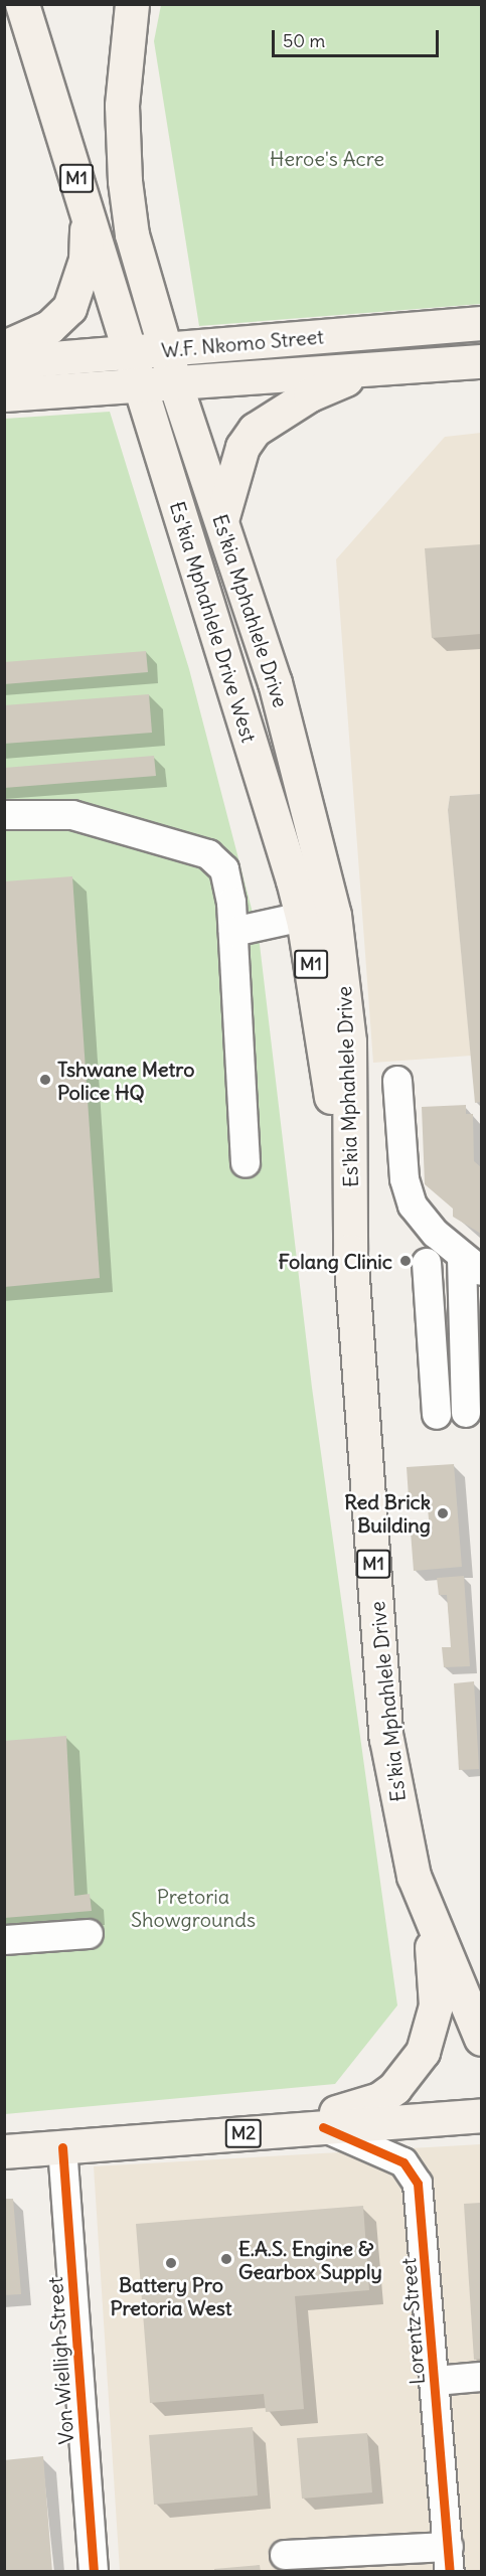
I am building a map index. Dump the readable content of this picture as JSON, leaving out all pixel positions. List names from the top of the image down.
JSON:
{
  "streets": {
    "main road": [
      "M1",
      "W.F. Nkomo Street",
      "Es'kia Mphahlele Drive",
      "Es'kia Mphahlele Drive West",
      "M2"
    ],
    "street": ["Lorentz Street", "Von Wielligh Street"]
  },
  "crossings": [
    ["W.F. Nkomo Street", "Es'kia Mphahlele Drive"],
    ["W.F. Nkomo Street", "Es'kia Mphahlele Drive West"],
    ["Es'kia Mphahlele Drive", "Es'kia Mphahlele Drive West"],
    ["M2", "Lorentz Street"],
    ["M2", "Von Wielligh Street"]
  ],
  "parks": ["Heroe's Acre", "Pretoria Showgrounds"],
  "places": [
    "Tshwane Metro Police HQ",
    "Folang Clinic",
    "Red Brick Building",
    "E.A.S. Engine & Gearbox Supply",
    "Battery Pro Pretoria West"
  ],
  "scale_bar": "50 m"
}
